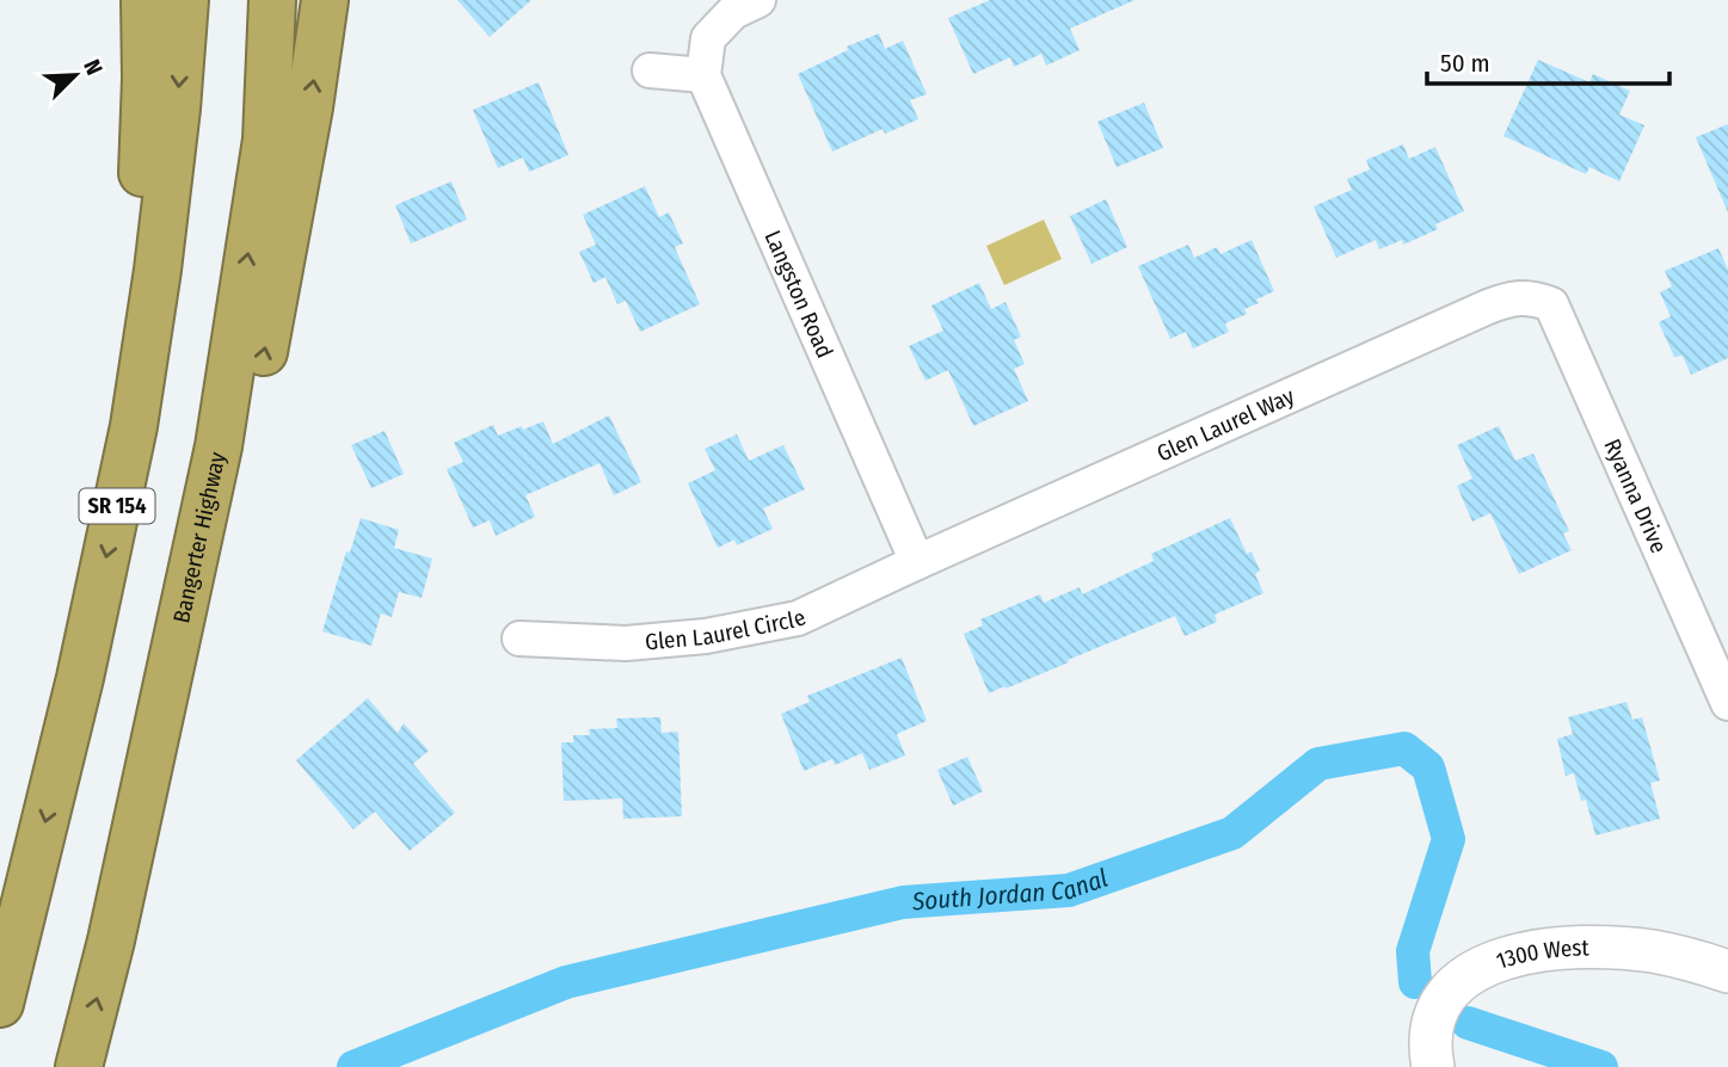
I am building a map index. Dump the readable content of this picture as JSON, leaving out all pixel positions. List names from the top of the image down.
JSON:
{
  "streets": {
    "highway": ["SR 154", "Bangerter Highway"],
    "street": [
      "Langston Road",
      "Glen Laurel Way",
      "Ryanna Drive",
      "Glen Laurel Circle",
      "1300 West"
    ]
  },
  "crossings": [
    ["Langston Road", "Glen Laurel Way"],
    ["Langston Road", "Glen Laurel Circle"],
    ["Glen Laurel Way", "Ryanna Drive"],
    ["Glen Laurel Way", "Glen Laurel Circle"]
  ],
  "water": ["South Jordan Canal"],
  "scale_bar": "50 m",
  "north": "top right"
}
